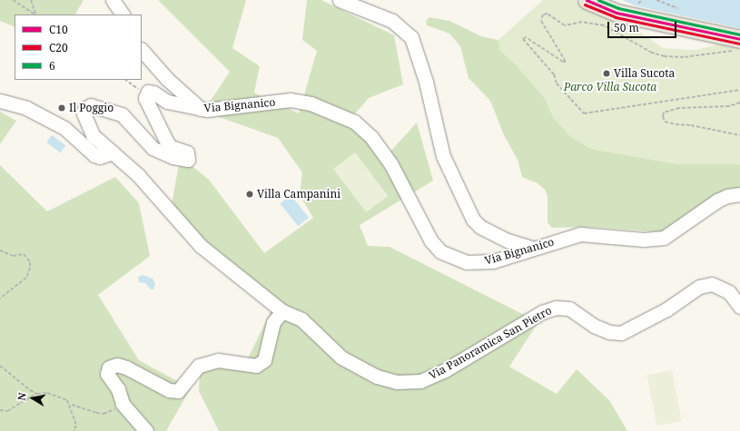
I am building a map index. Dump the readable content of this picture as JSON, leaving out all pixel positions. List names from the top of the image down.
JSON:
{
  "streets": {
    "street": ["Via Bignanico", "Via Panoramica San Pietro"]
  },
  "parks": ["Parco Villa Sucota"],
  "places": ["Villa Sucota", "Il Poggio", "Villa Campanini"],
  "lines": ["transit line C10", "transit line 6", "transit line C20"],
  "legend": ["C10", "C20", "6"],
  "scale_bar": "50 m",
  "north": "left"
}
